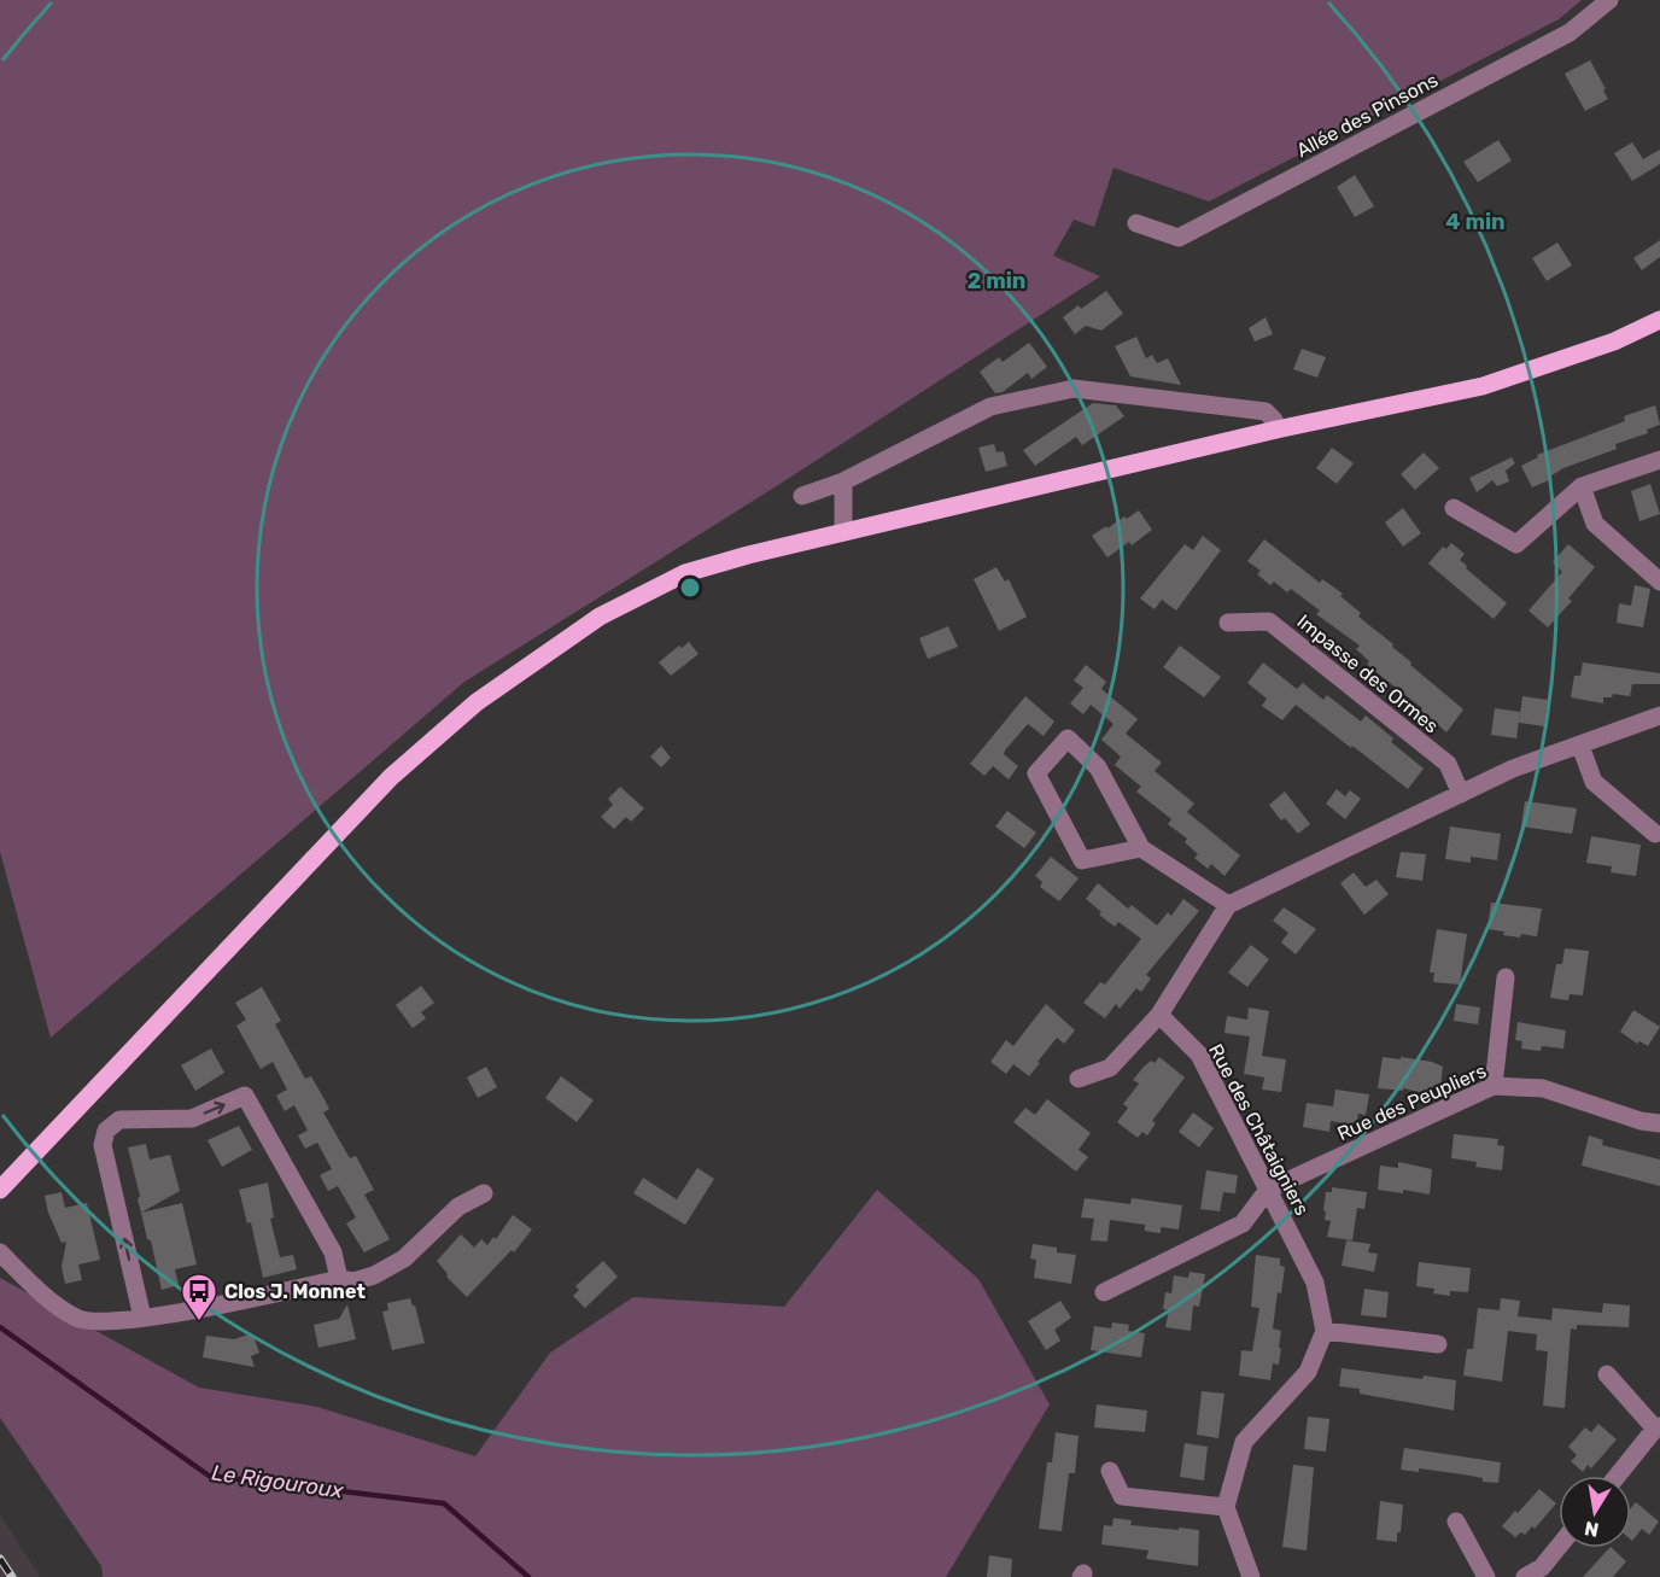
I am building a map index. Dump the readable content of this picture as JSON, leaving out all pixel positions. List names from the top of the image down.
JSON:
{
  "streets": {
    "street": [
      "Allée des Pinsons",
      "Impasse des Ormes",
      "Rue des Peupliers",
      "Rue des Châtaigniers"
    ]
  },
  "crossings": [
    ["Rue des Peupliers", "Rue des Châtaigniers"]
  ],
  "water": ["Le Rigouroux"],
  "places": {
    "bus stop": ["Clos J. Monnet"]
  },
  "north": "bottom",
  "rings": ["4 min", "2 min"]
}
